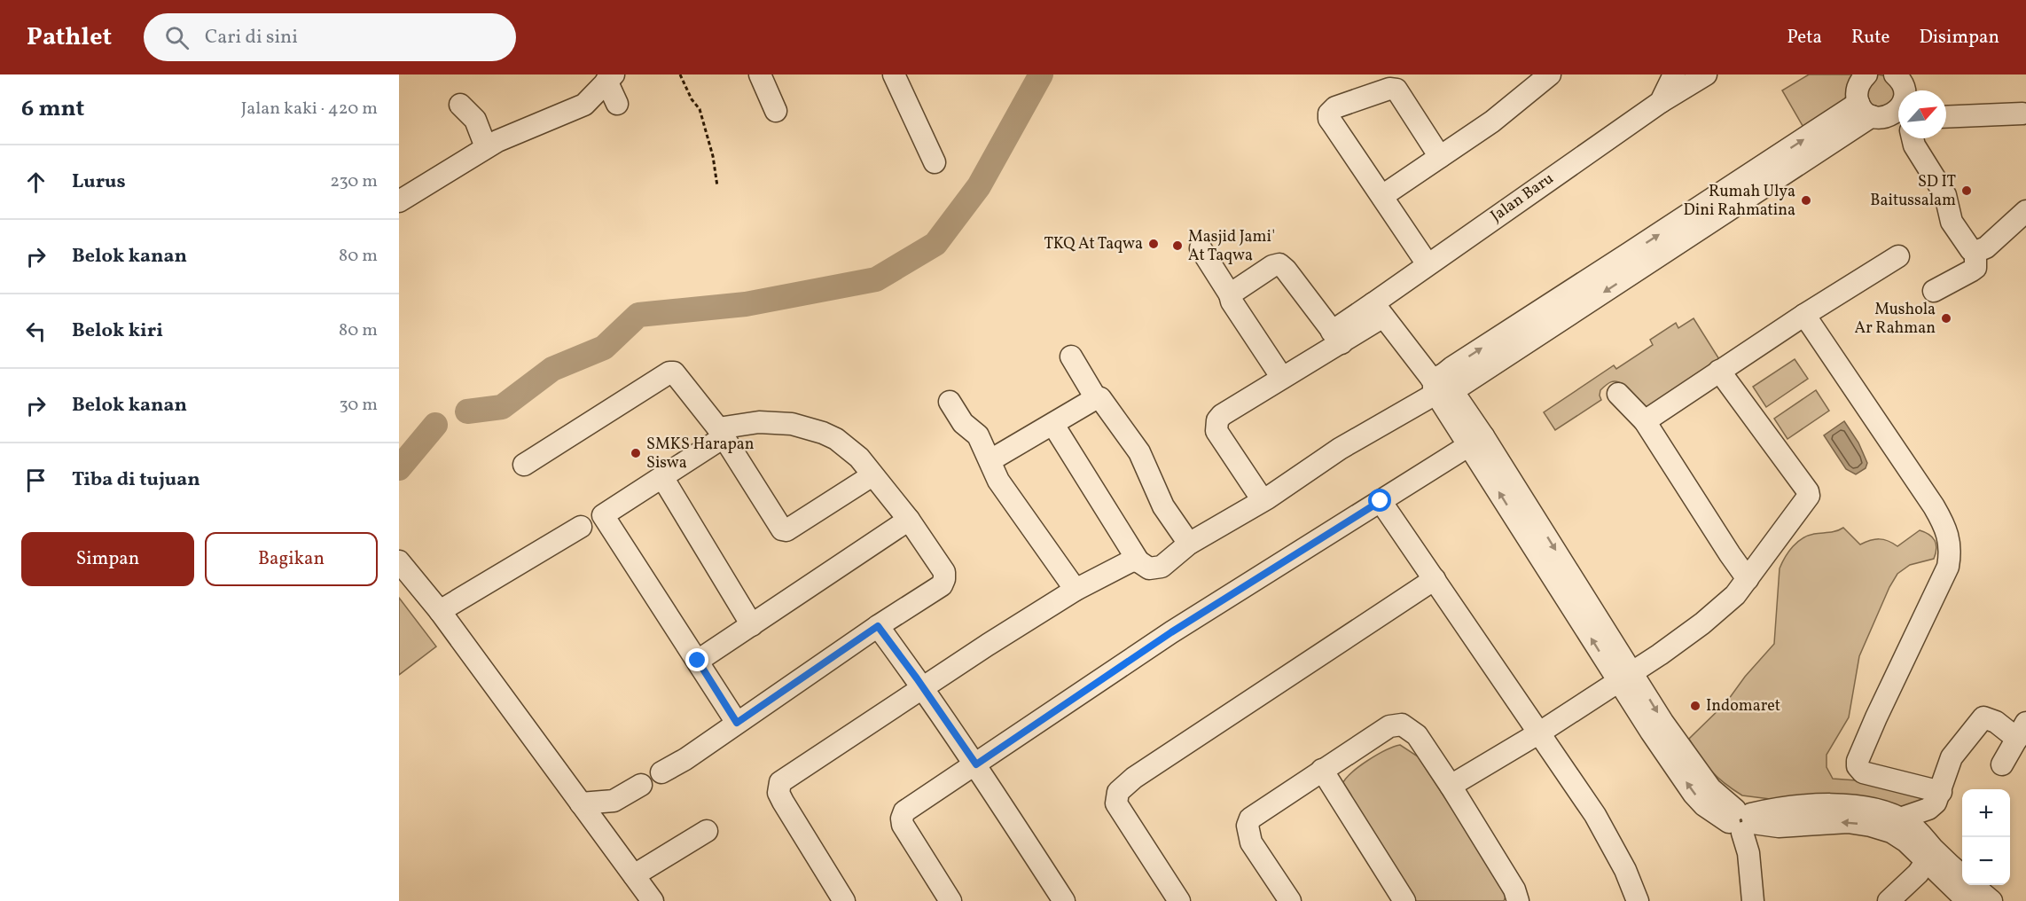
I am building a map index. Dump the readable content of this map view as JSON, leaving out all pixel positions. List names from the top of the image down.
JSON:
{
  "streets": {
    "street": ["Jalan Baru"]
  },
  "places": [
    "SD IT Baitussalam",
    "Rumah Ulya Dini Rahmatina",
    "TKQ At Taqwa",
    "Masjid Jami' At Taqwa",
    "Mushola Ar Rahman",
    "SMKS Harapan Siswa",
    "Indomaret"
  ],
  "north": "top right",
  "page": {
    "header": "Pathlet",
    "search": "Cari di sini",
    "nav": ["Peta", "Rute", "Disimpan"],
    "heading": ["6 mnt", "Jalan kaki · 420 m"],
    "list": [
      ["Lurus", "230 m"],
      ["Belok kanan", "80 m"],
      ["Belok kiri", "80 m"],
      ["Belok kanan", "30 m"],
      "Tiba di tujuan"
    ],
    "buttons": ["Simpan", "Bagikan"],
    "map_buttons": ["+", "−"]
  }
}
